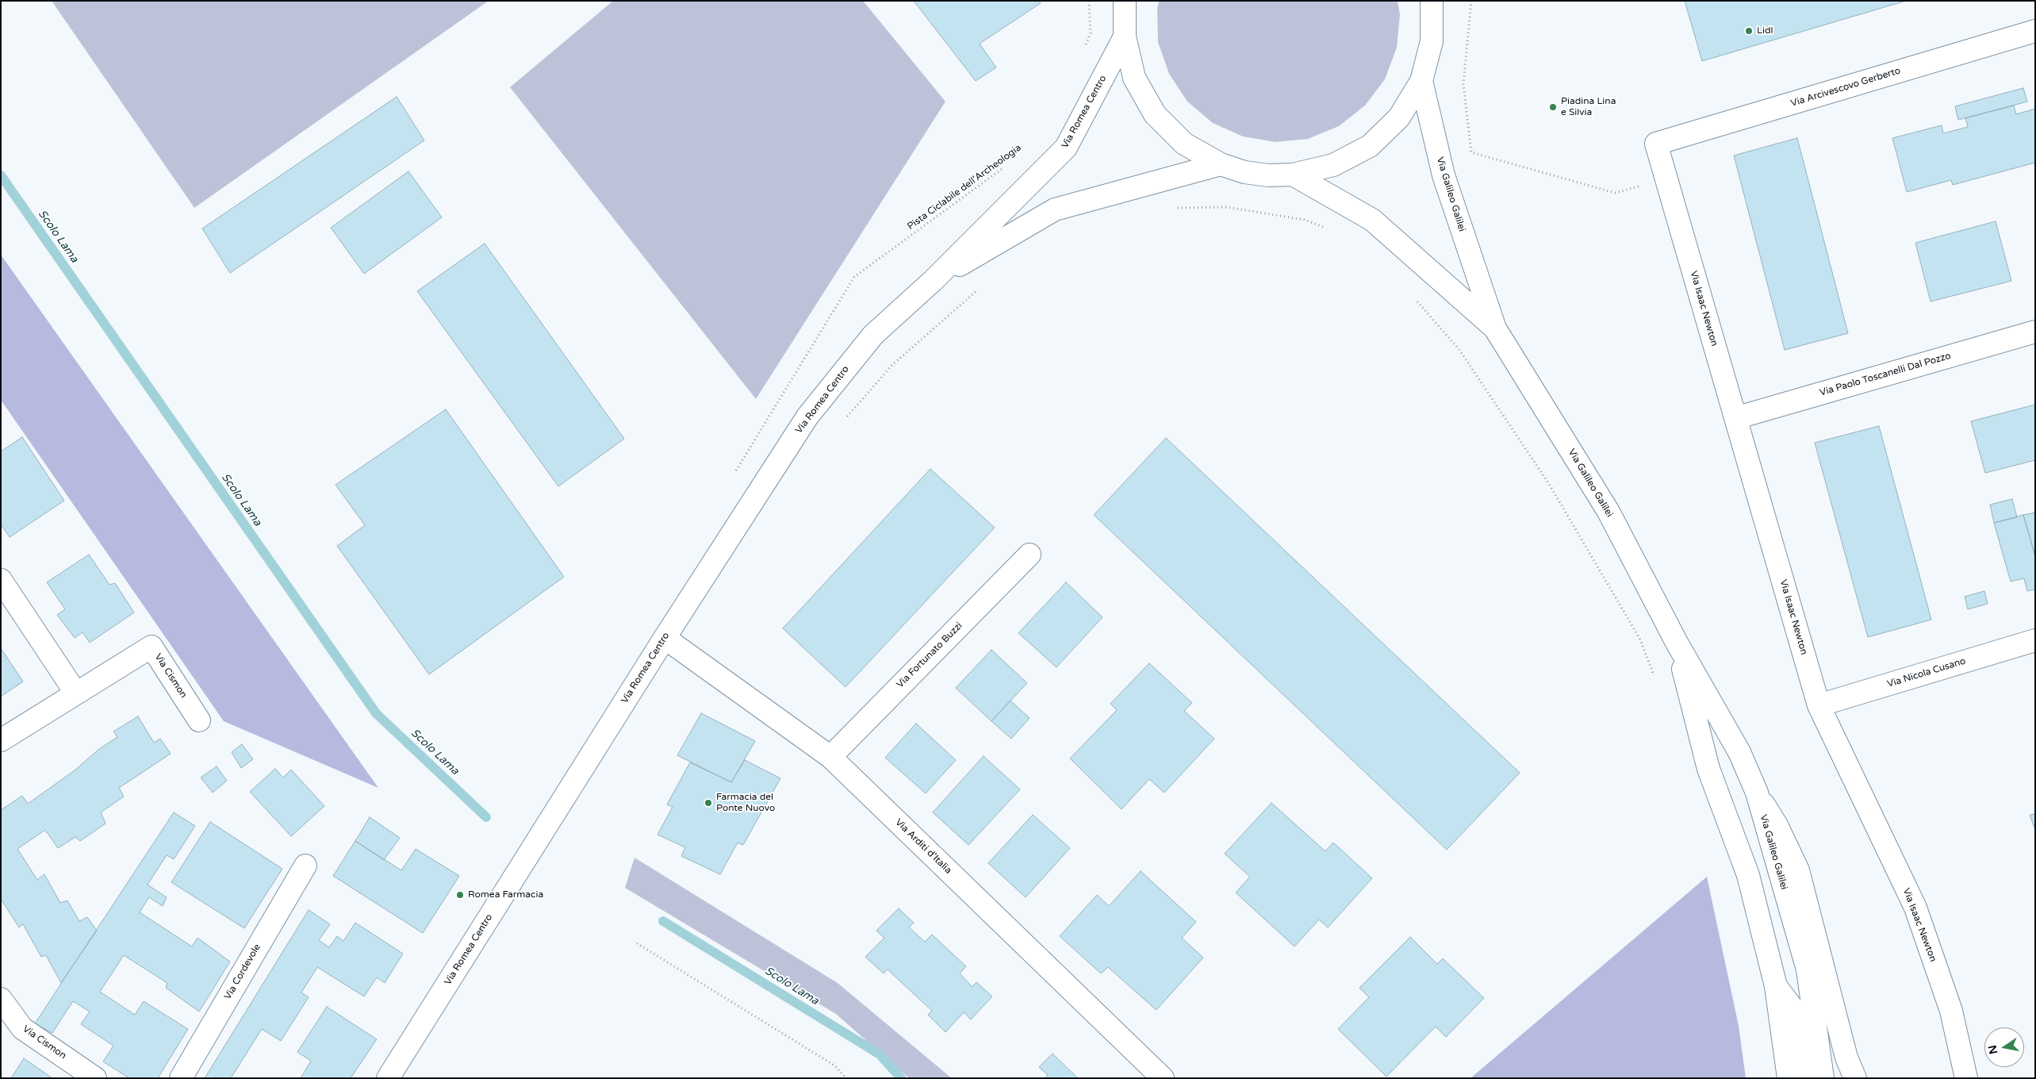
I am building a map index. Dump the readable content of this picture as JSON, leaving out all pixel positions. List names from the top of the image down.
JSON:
{
  "streets": {
    "street": [
      "Via Arcivescovo Gerberto",
      "Via Romea Centro",
      "Via Galileo Galilei",
      "Via Isaac Newton",
      "Via Paolo Toscanelli Dal Pozzo",
      "Via Fortunato Buzzi",
      "Via Nicola Cusano",
      "Via Cismon",
      "Via Arditi d'Italia",
      "Via Cordevole"
    ],
    "path": ["Pista Ciclabile dell'Archeologia"]
  },
  "crossings": [
    ["Via Arcivescovo Gerberto", "Via Isaac Newton"],
    ["Via Romea Centro", "Via Arditi d'Italia"],
    ["Via Isaac Newton", "Via Paolo Toscanelli Dal Pozzo"],
    ["Via Isaac Newton", "Via Nicola Cusano"],
    ["Via Fortunato Buzzi", "Via Arditi d'Italia"]
  ],
  "water": ["Scolo Lama"],
  "places": [
    "Lidl",
    "Piadina Lina e Silvia",
    "Farmacia del Ponte Nuovo",
    "Romea Farmacia"
  ],
  "north": "left"
}
